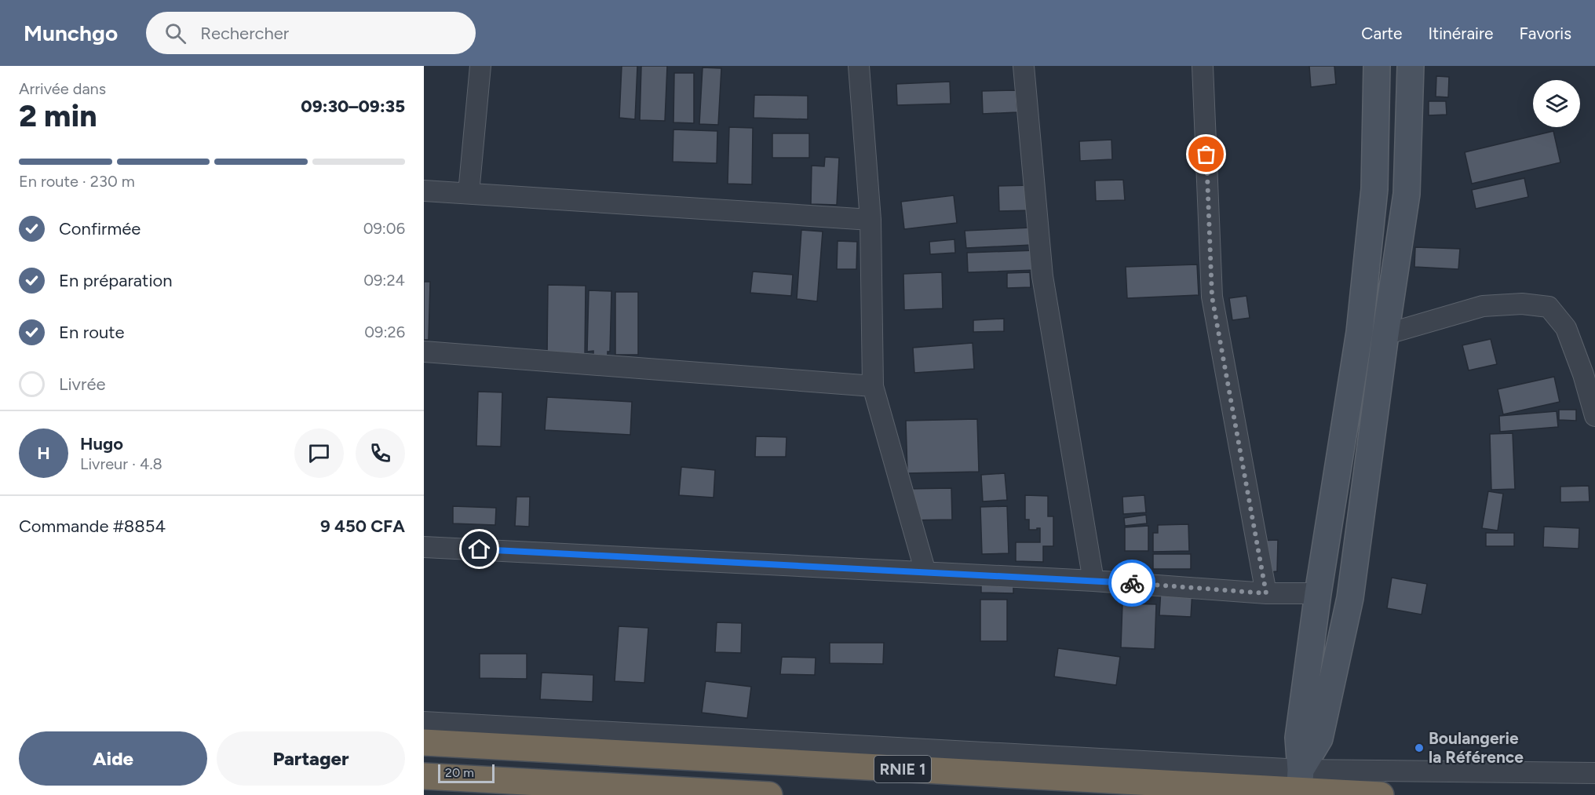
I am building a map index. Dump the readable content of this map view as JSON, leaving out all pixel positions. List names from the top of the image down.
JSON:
{
  "streets": {
    "highway": ["RNIE 1"]
  },
  "places": ["Boulangerie la Référence"],
  "scale_bar": "20 m",
  "page": {
    "header": "Munchgo",
    "search": "Rechercher",
    "nav": ["Carte", "Itinéraire", "Favoris"],
    "heading": ["2 min", "Arrivée dans", "09:30–09:35"],
    "panel": [
      "Hugo",
      "Livreur · 4.8",
      "Commande #8854",
      "9 450 CFA"
    ],
    "bar": "En route · 230 m",
    "list": [
      ["Confirmée", "09:06"],
      ["En préparation", "09:24"],
      ["En route", "09:26"],
      "Livrée"
    ],
    "round": "H",
    "buttons": ["Aide", "Partager"],
    "scale": "20 m"
  }
}
